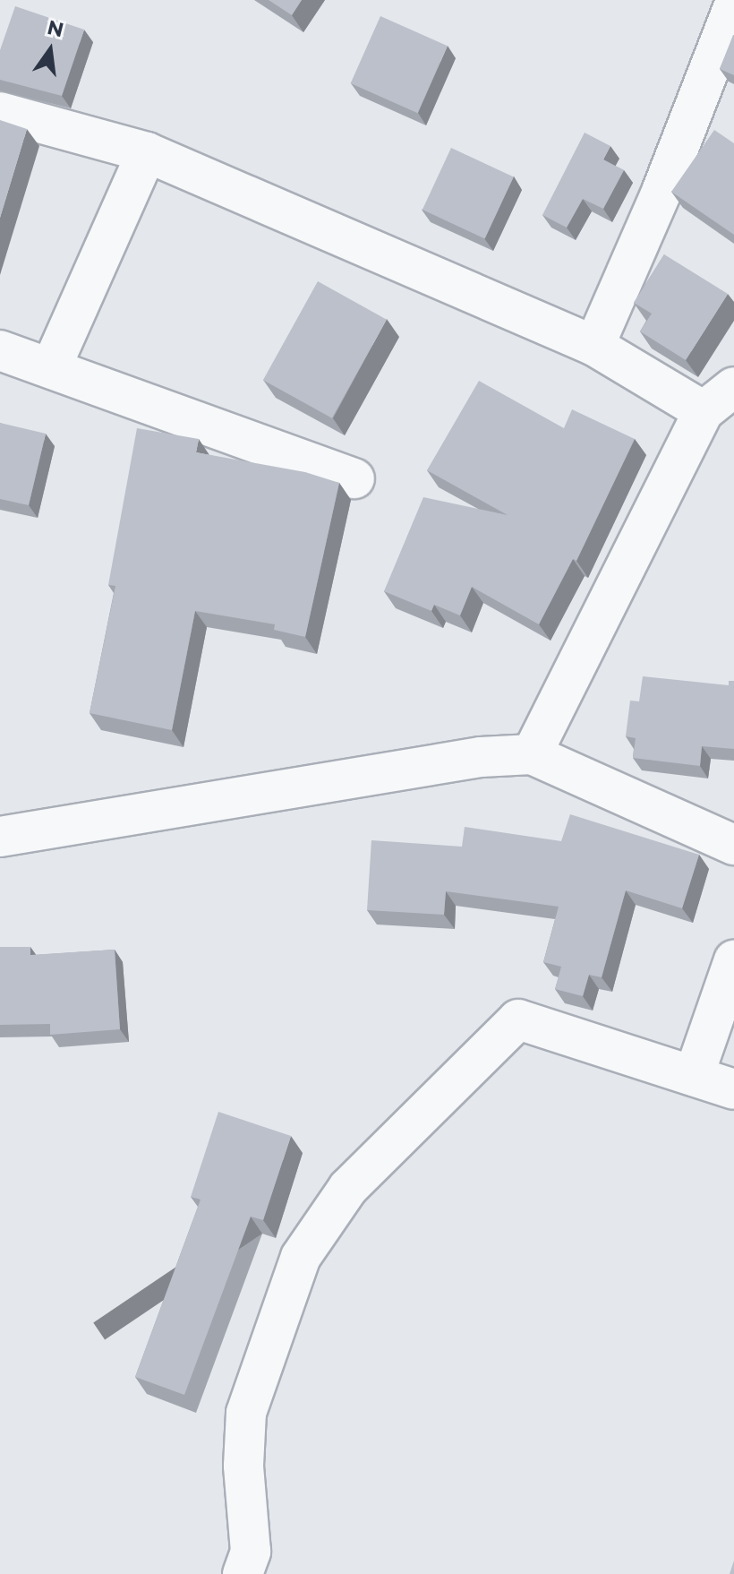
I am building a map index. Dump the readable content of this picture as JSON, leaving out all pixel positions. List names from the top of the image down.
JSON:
{
  "north": "top"
}
